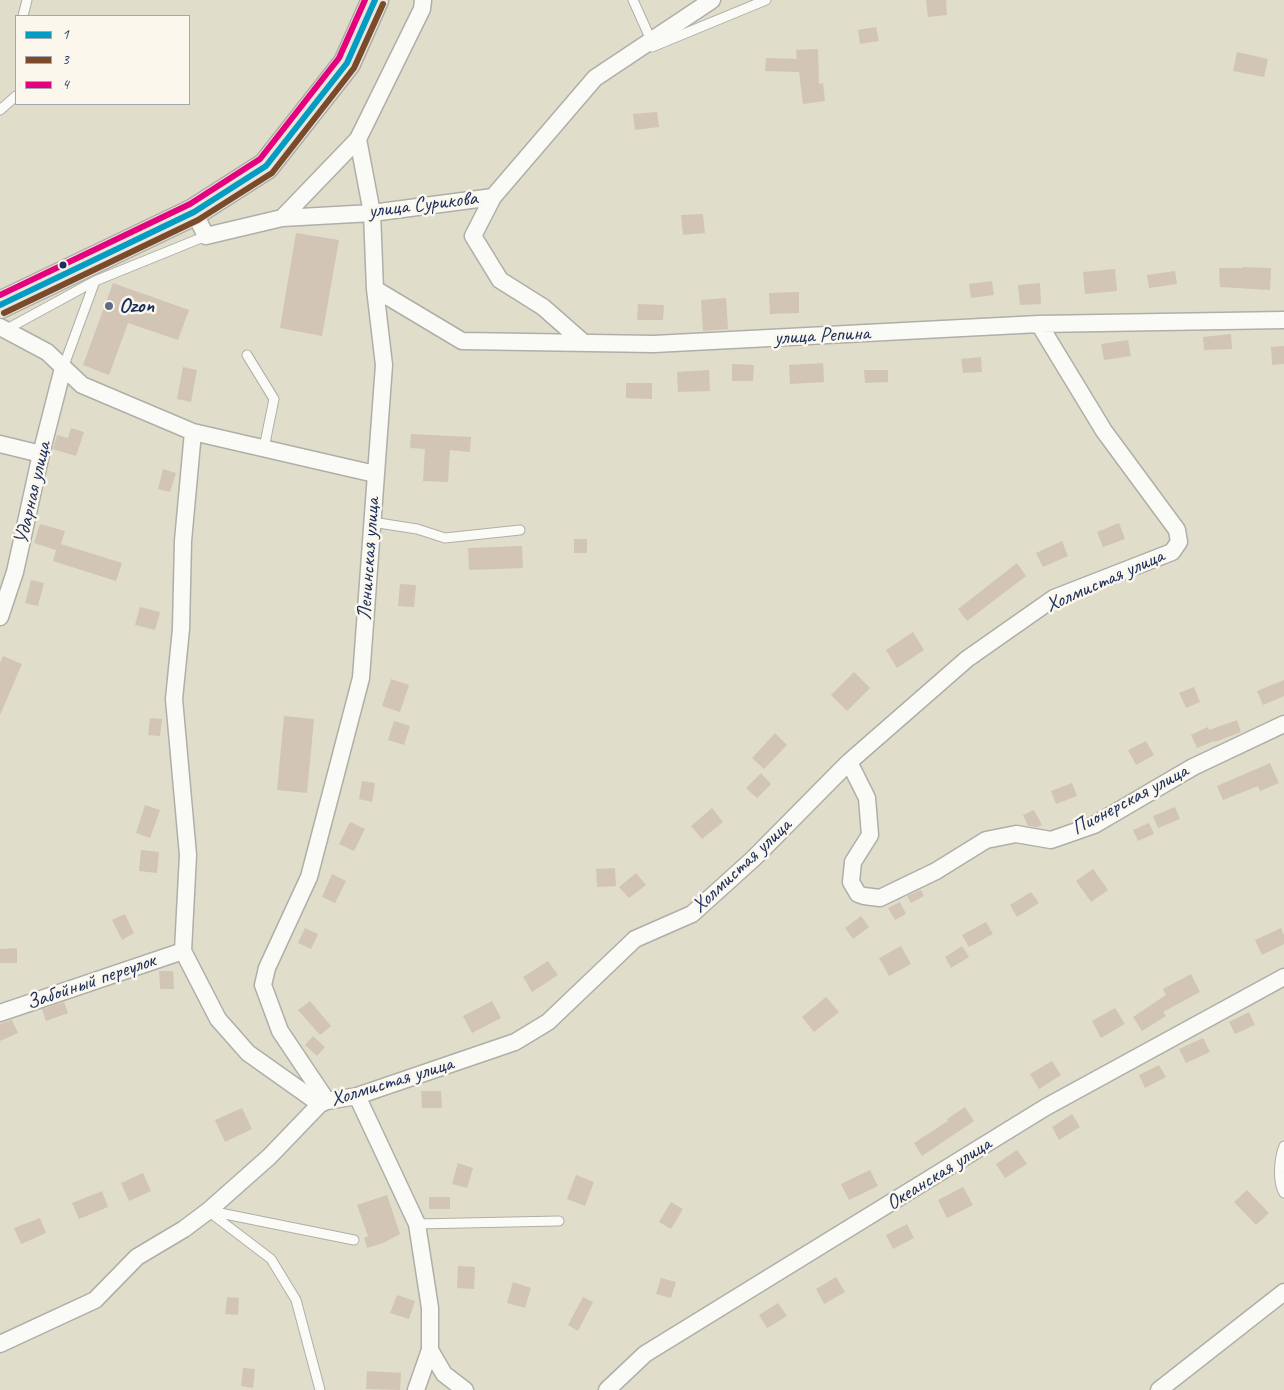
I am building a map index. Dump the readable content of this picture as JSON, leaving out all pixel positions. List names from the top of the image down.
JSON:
{
  "streets": {
    "street": [
      "улица Сурикова",
      "улица Репина",
      "Ударная улица",
      "Ленинская улица",
      "Холмистая улица",
      "Пионерская улица",
      "Забойный переулок",
      "Океанская улица"
    ]
  },
  "crossings": [
    ["улица Сурикова", "Ленинская улица"],
    ["улица Репина", "Ленинская улица"],
    ["улица Репина", "Холмистая улица"],
    ["Ленинская улица", "Холмистая улица"],
    ["Холмистая улица", "Пионерская улица"]
  ],
  "places": ["Ozon"],
  "lines": ["transit line 1", "transit line 4", "transit line 3"],
  "legend": ["1", "3", "4"]
}
